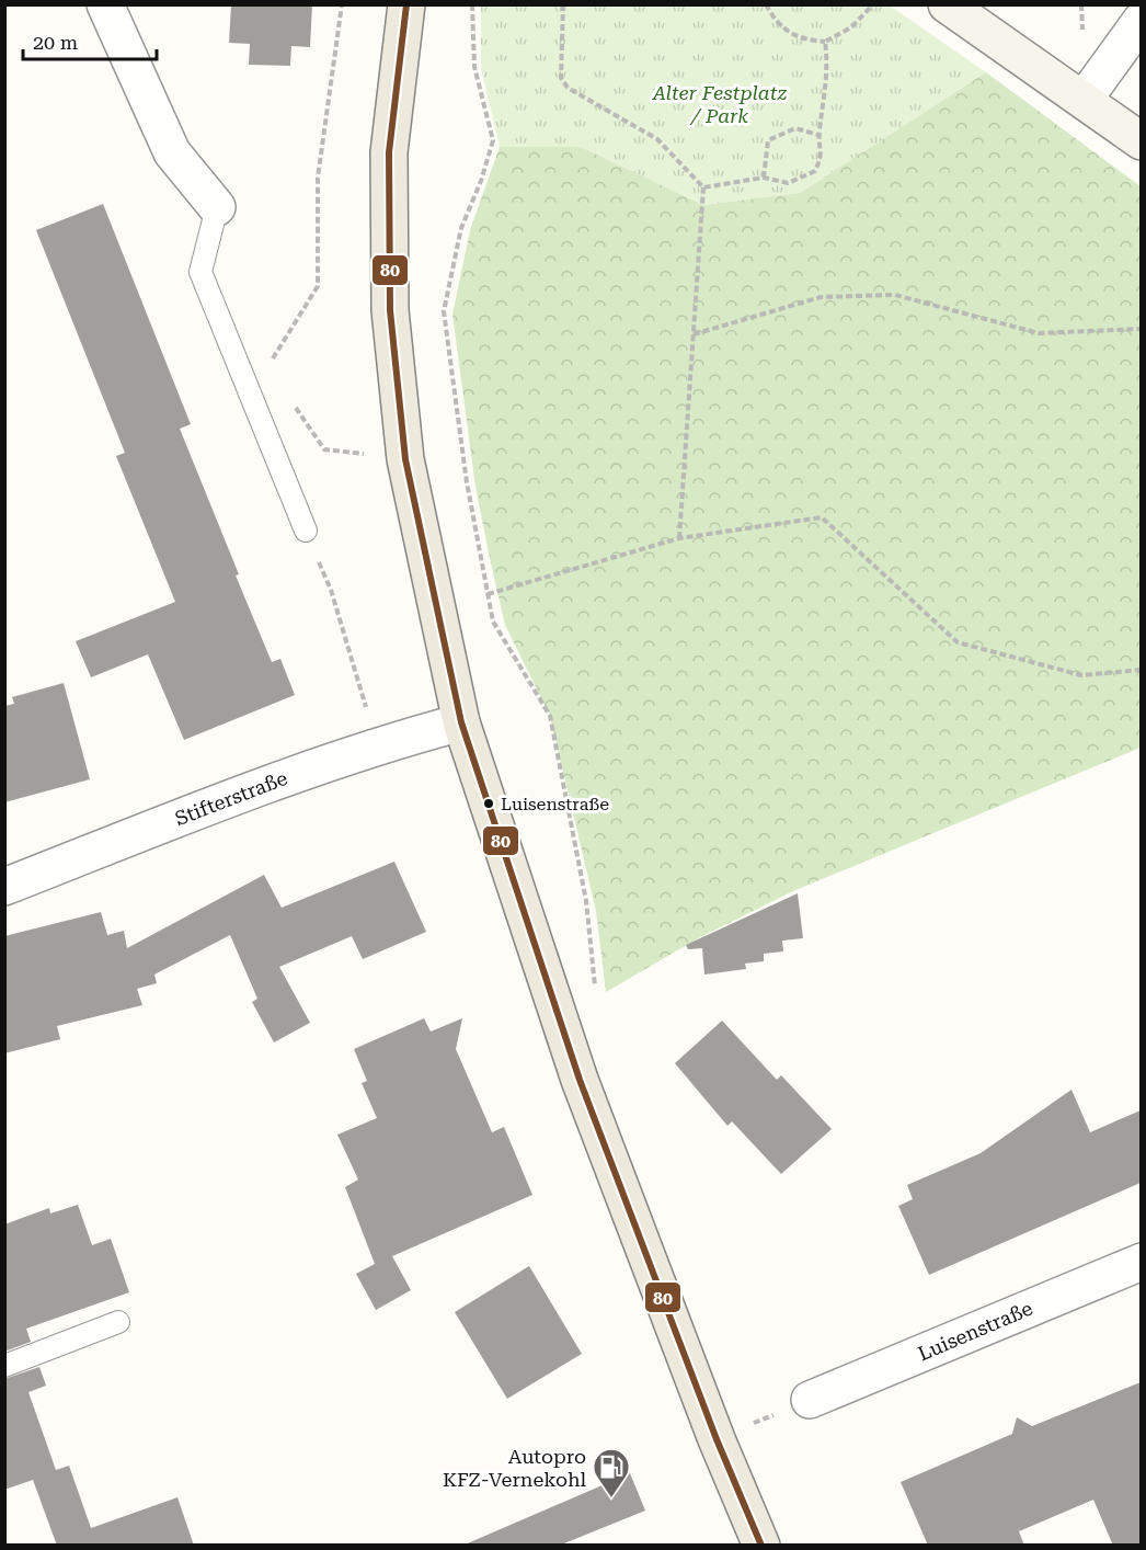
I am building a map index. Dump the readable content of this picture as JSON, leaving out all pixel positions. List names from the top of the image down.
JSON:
{
  "streets": {
    "street": ["Stifterstraße", "Luisenstraße"]
  },
  "parks": ["Alter Festplatz / Park"],
  "places": {
    "other": ["Luisenstraße"],
    "fuel station": ["Autopro KFZ-Vernekohl"]
  },
  "lines": ["transit line 80"],
  "scale_bar": "20 m"
}
